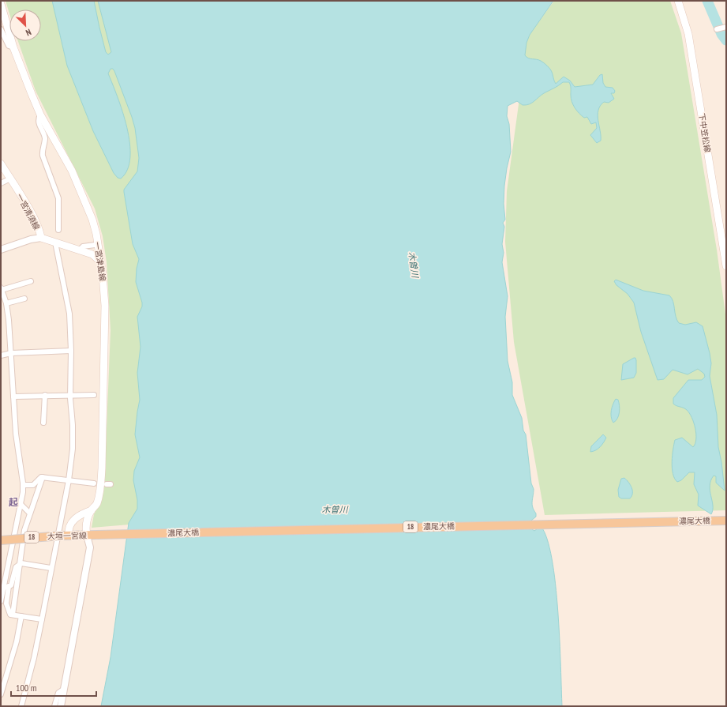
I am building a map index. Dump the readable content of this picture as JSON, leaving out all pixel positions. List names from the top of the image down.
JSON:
{
  "streets": {
    "main road": [
      "下中笠松線",
      "一宮清須線",
      "一宮津島線",
      "濃尾大橋",
      "18",
      "大垣一宮線"
    ]
  },
  "crossings": [
    ["一宮清須線", "一宮津島線"],
    ["一宮津島線", "大垣一宮線"],
    ["濃尾大橋", "大垣一宮線"]
  ],
  "districts": ["起"],
  "water": ["木曽川"],
  "scale_bar": "100 m",
  "north": "bottom right"
}
